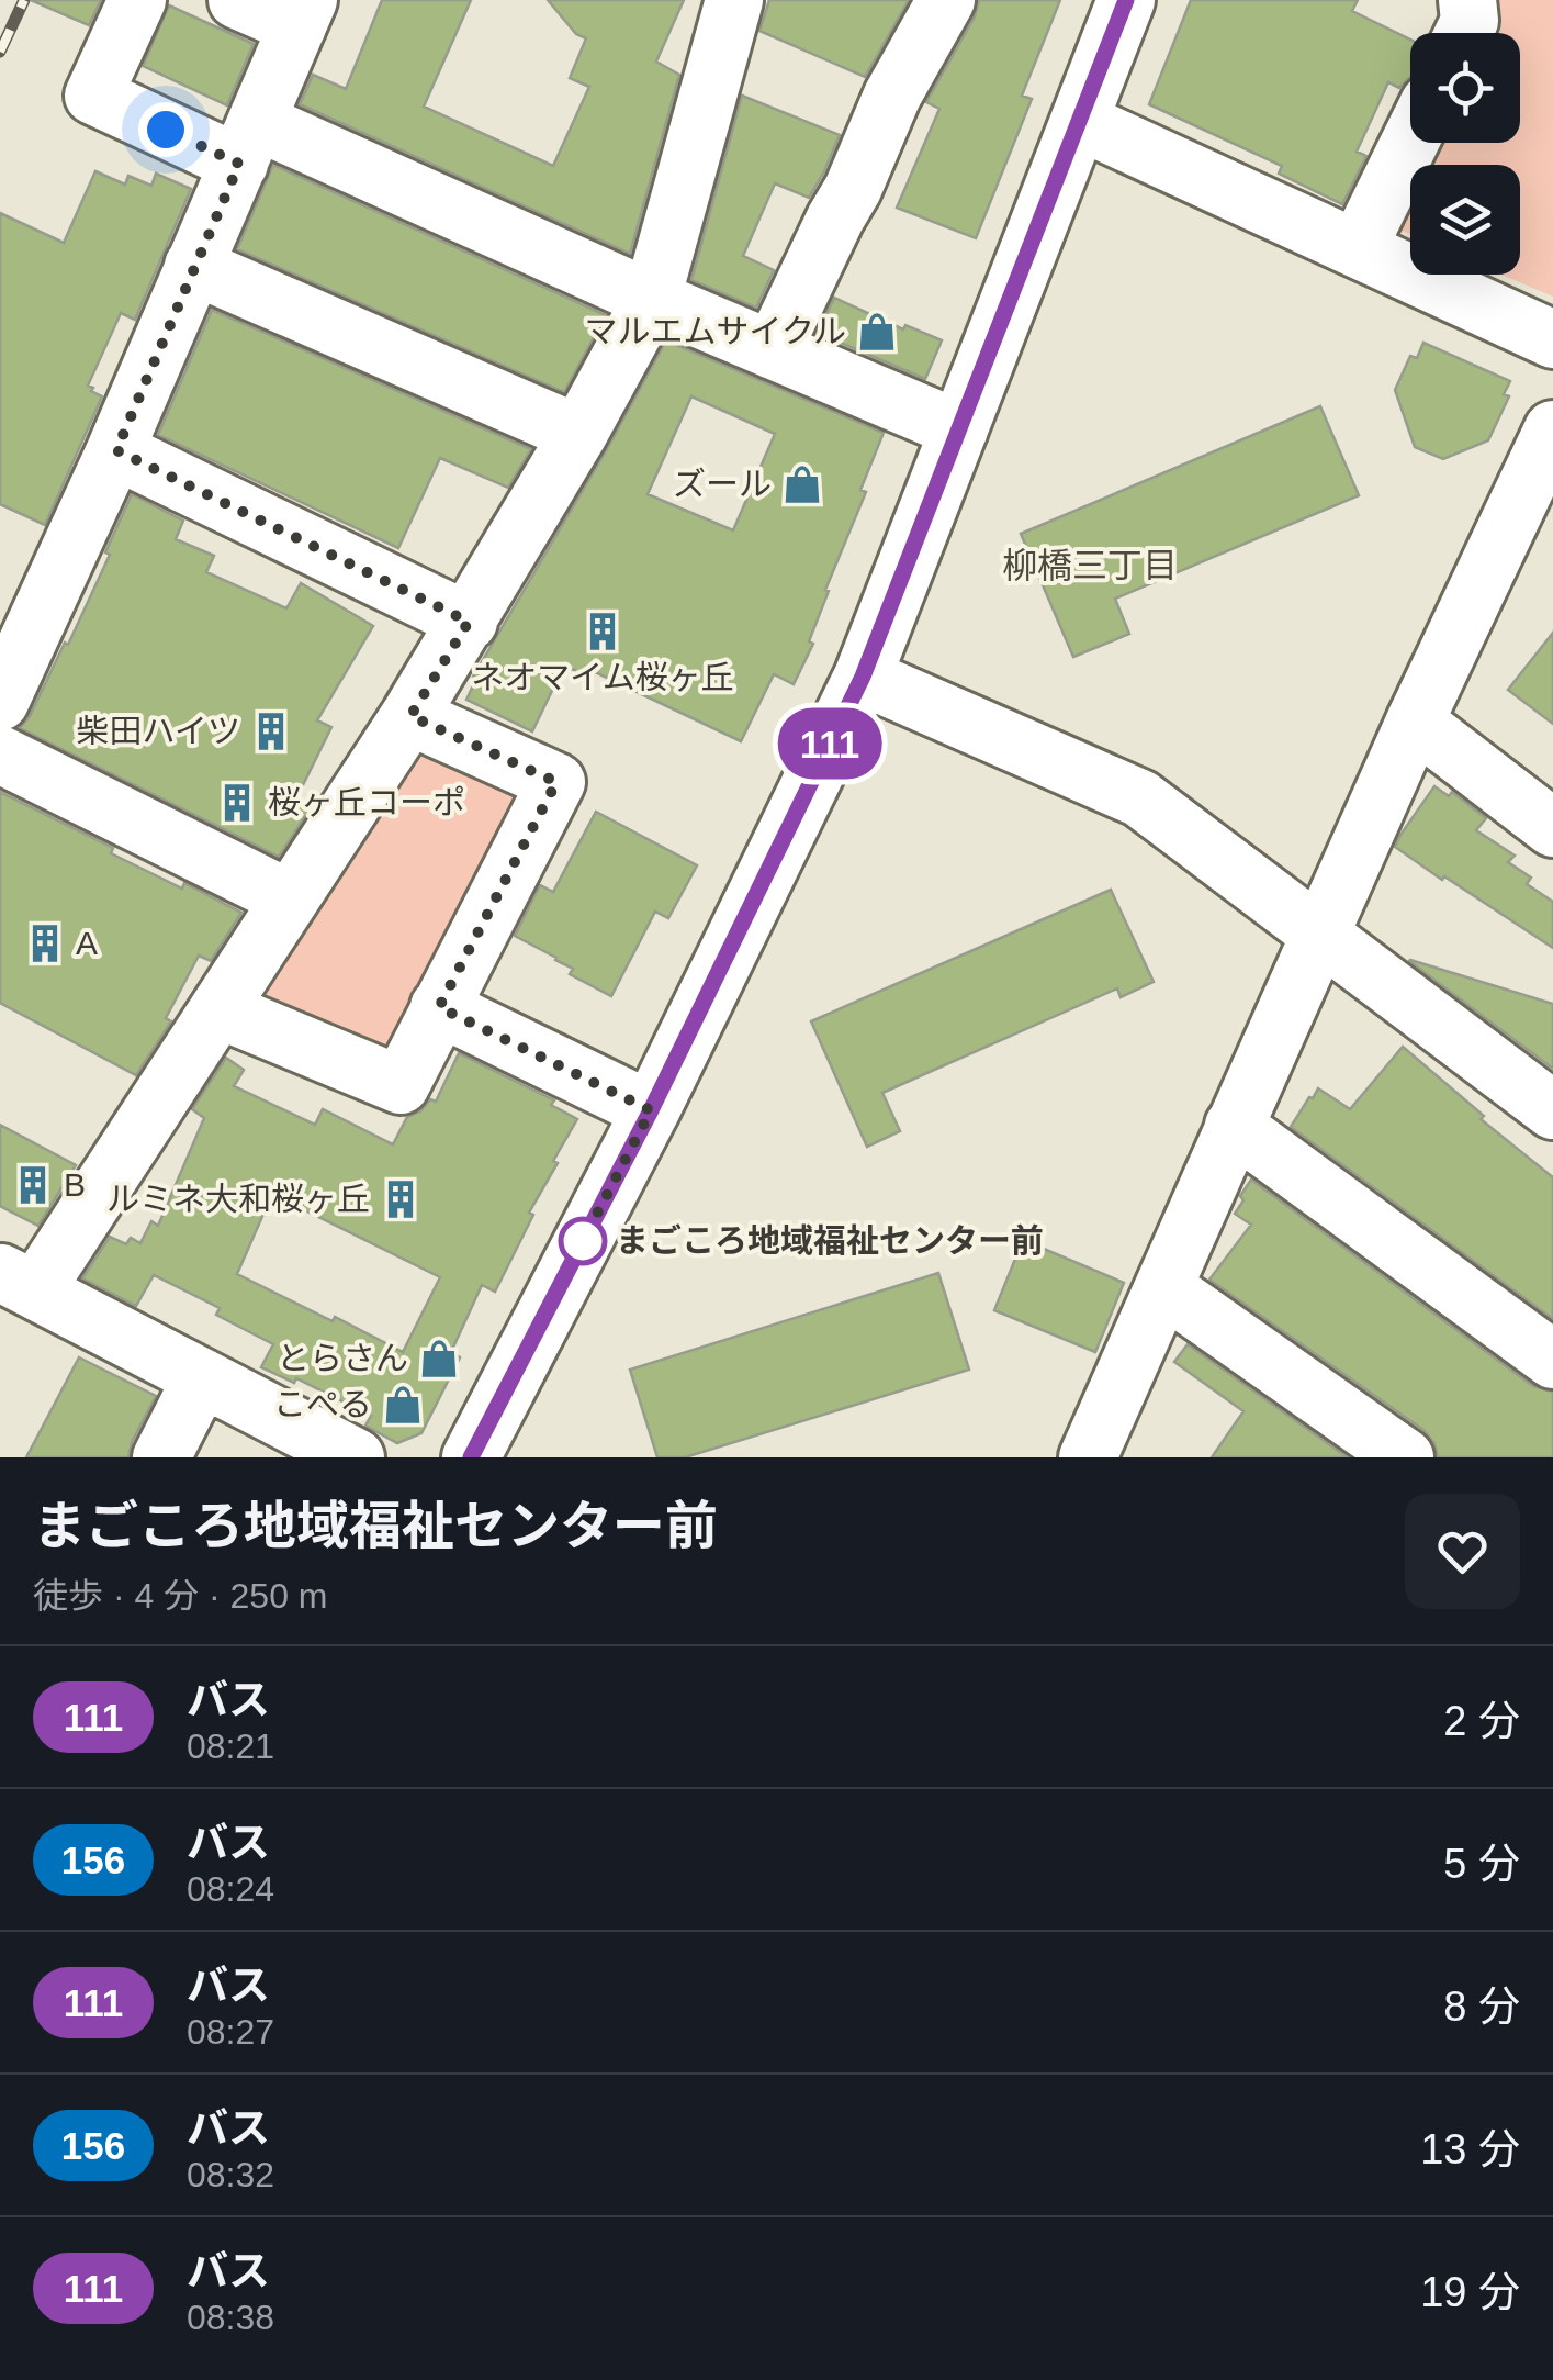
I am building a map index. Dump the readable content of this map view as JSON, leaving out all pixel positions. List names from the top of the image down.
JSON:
{
  "districts": ["柳橋三丁目"],
  "places": {
    "shop": [
      "マルエムサイクル",
      "ズール",
      "とらさん",
      "こぺる"
    ],
    "building": [
      "ネオマイム桜ヶ丘",
      "柴田ハイツ",
      "桜ヶ丘コーポ",
      "A",
      "B",
      "ルミネ大和桜ヶ丘"
    ],
    "other": ["まごころ地域福祉センター前"]
  },
  "lines": ["bus line 111"],
  "page": {
    "on_map": "111",
    "heading": ["まごころ地域福祉センター前", "徒歩 · 4 分 · 250 m"],
    "list": [
      {
        "mark": "111",
        "name": "バス",
        "note": "08:21",
        "value": "2 分"
      },
      {
        "mark": "156",
        "name": "バス",
        "note": "08:24",
        "value": "5 分"
      },
      {
        "mark": "111",
        "name": "バス",
        "note": "08:27",
        "value": "8 分"
      },
      {
        "mark": "156",
        "name": "バス",
        "note": "08:32",
        "value": "13 分"
      },
      {
        "mark": "111",
        "name": "バス",
        "note": "08:38",
        "value": "19 分"
      }
    ]
  }
}
